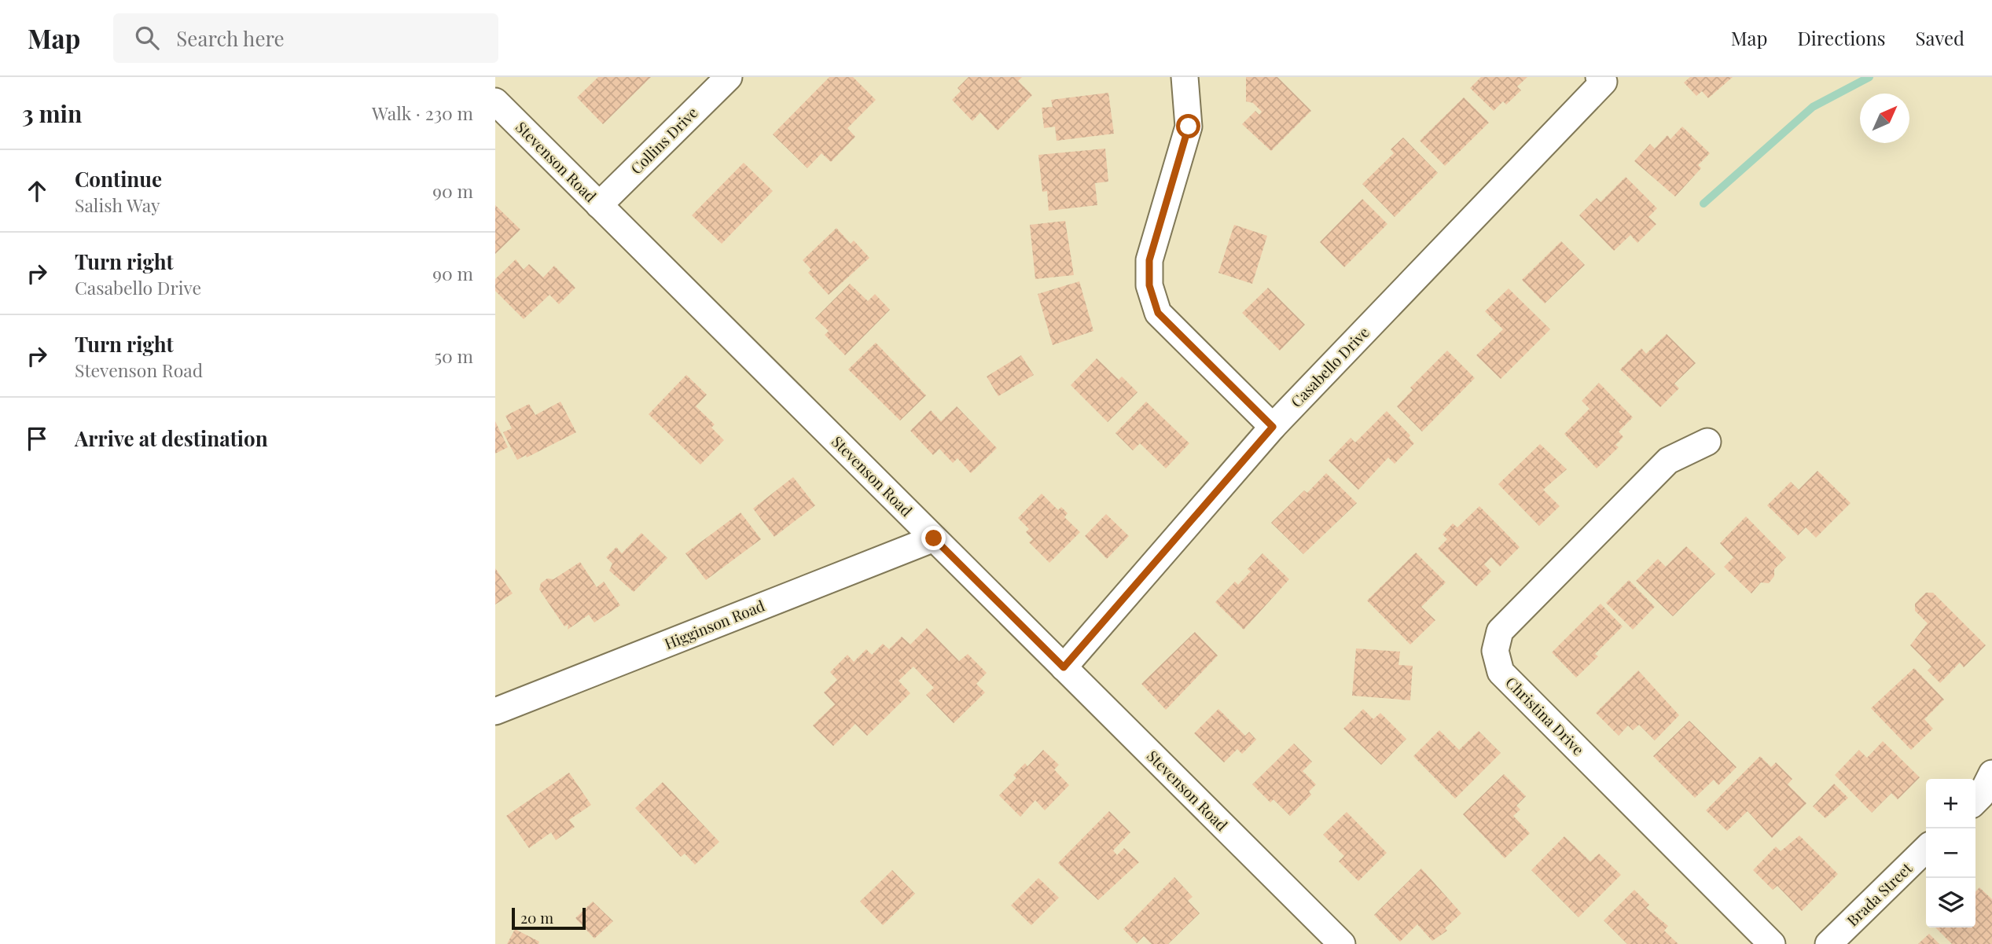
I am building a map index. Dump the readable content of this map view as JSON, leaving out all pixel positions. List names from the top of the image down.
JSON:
{
  "streets": {
    "street": [
      "Collins Drive",
      "Stevenson Road",
      "Casabello Drive",
      "Higginson Road",
      "Christina Drive",
      "Brada Street"
    ]
  },
  "crossings": [
    ["Collins Drive", "Stevenson Road"],
    ["Stevenson Road", "Casabello Drive"],
    ["Stevenson Road", "Higginson Road"]
  ],
  "scale_bar": "20 m",
  "north": "top right",
  "page": {
    "header": "Map",
    "search": "Search here",
    "nav": ["Map", "Directions", "Saved"],
    "heading": ["3 min", "Walk · 230 m"],
    "list": [
      ["Continue", "Salish Way", "90 m"],
      ["Turn right", "Casabello Drive", "90 m"],
      ["Turn right", "Stevenson Road", "50 m"],
      "Arrive at destination"
    ],
    "map_buttons": ["+", "−"],
    "scale": "20 m"
  }
}
